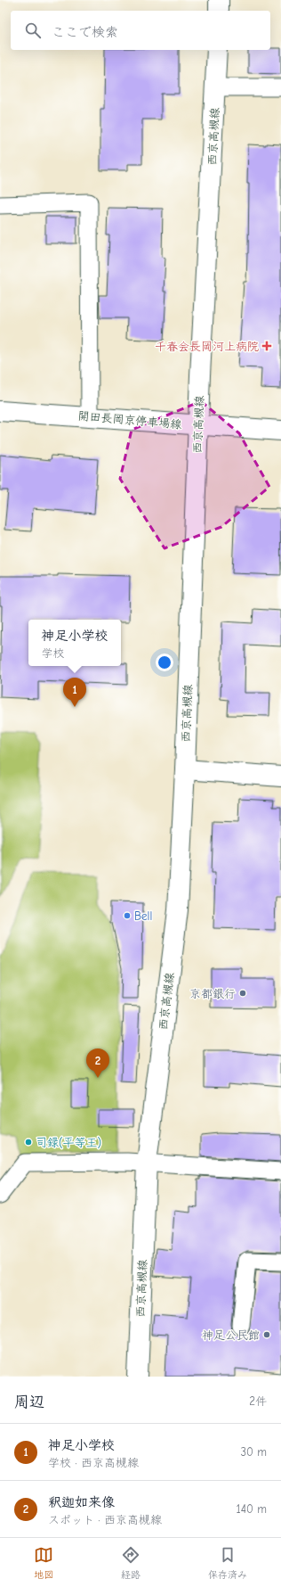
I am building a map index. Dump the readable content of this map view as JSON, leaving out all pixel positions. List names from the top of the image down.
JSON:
{
  "streets": {
    "main road": ["西京高槻線", "開田長岡京停車場線"]
  },
  "crossings": [
    ["西京高槻線", "開田長岡京停車場線"]
  ],
  "places": {
    "health": ["千春会長岡河上病院"],
    "other": [
      "Bell",
      "京都銀行",
      "司録(平等王)",
      "神足公民館"
    ]
  },
  "page": {
    "search": "ここで検索",
    "popup": ["神足小学校", "学校"],
    "pins": ["1", "2"],
    "heading": ["周辺", "2件"],
    "list": [
      {
        "mark": "1",
        "name": "神足小学校",
        "note": "学校 · 西京高槻線",
        "value": "30 m"
      },
      {
        "mark": "2",
        "name": "釈迦如来像",
        "note": "スポット · 西京高槻線",
        "value": "140 m"
      }
    ],
    "nav": ["地図", "経路", "保存済み"]
  }
}
